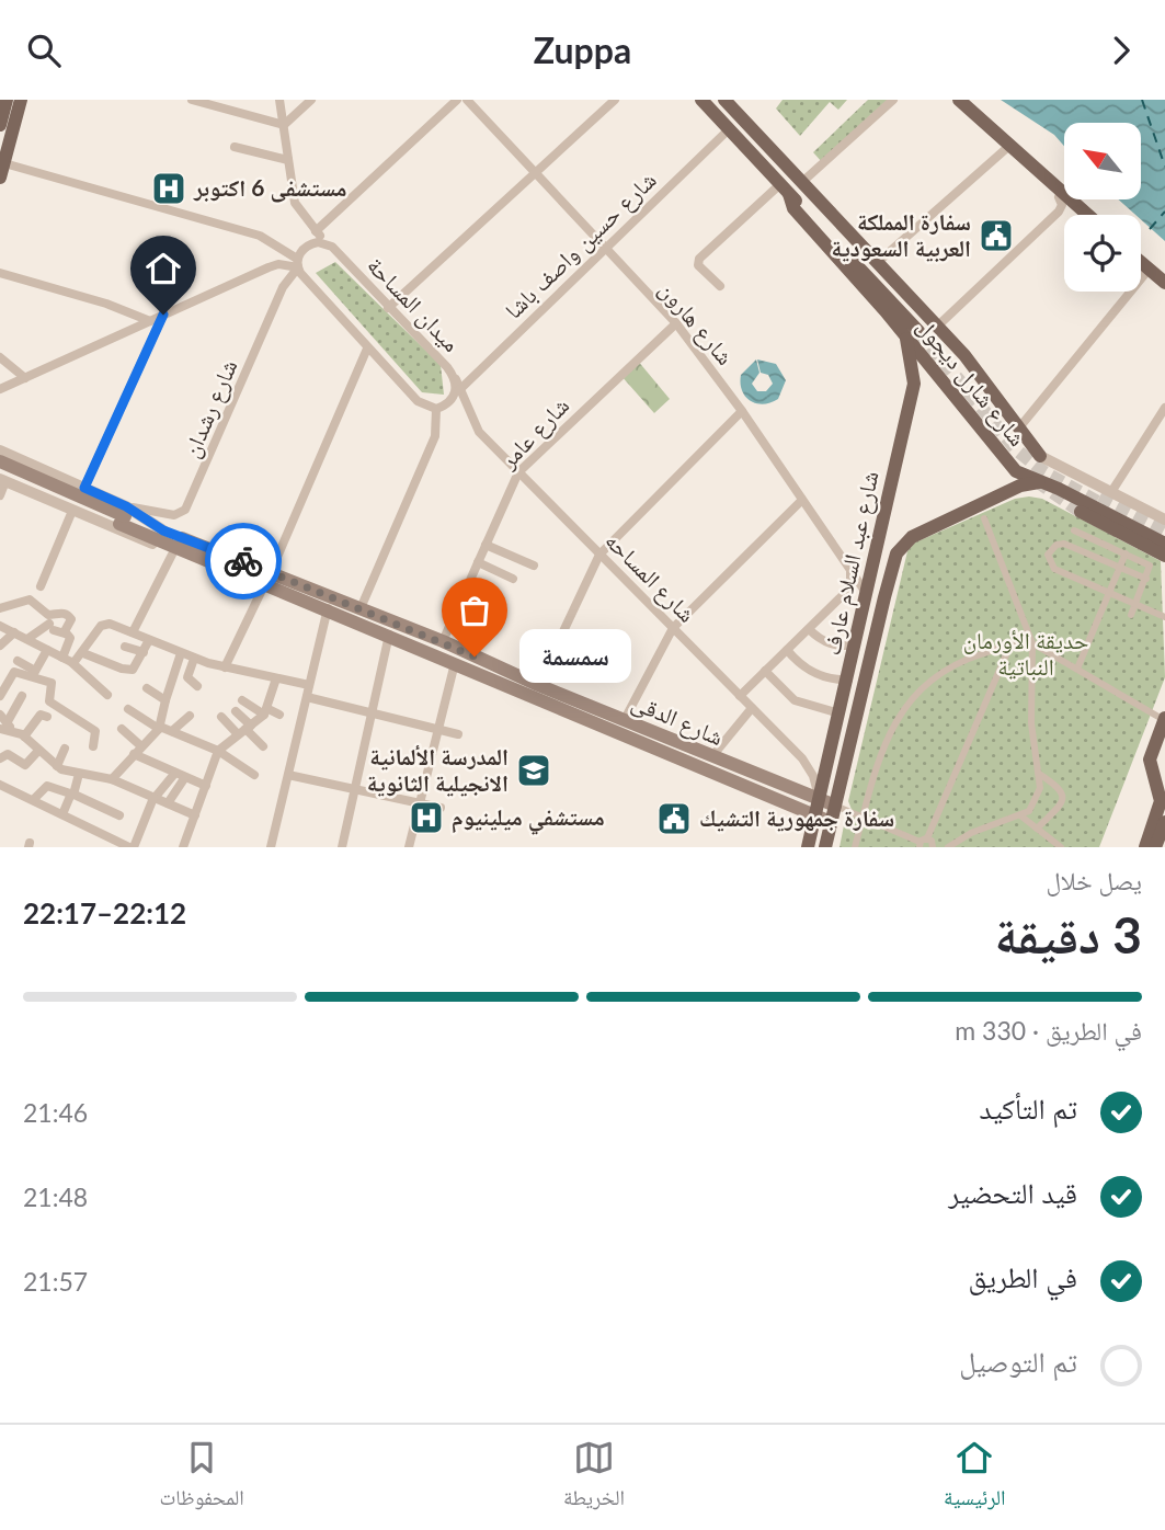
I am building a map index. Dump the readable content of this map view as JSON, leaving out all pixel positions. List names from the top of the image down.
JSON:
{
  "streets": {
    "main road": ["شارع شارل ديجول", "شارع عبد السلام عارف", "شارع الدقى"],
    "street": [
      "شارع حسين واصف باشا",
      "ميدان المساحة",
      "شارع هارون",
      "شارع رشدان",
      "شارع عامر",
      "شارع المساحه"
    ]
  },
  "crossings": [
    ["شارع حسين واصف باشا", "شارع هارون"],
    ["شارع حسين واصف باشا", "شارع شارل ديجول"],
    ["شارع حسين واصف باشا", "شارع المساحه"],
    ["ميدان المساحة", "شارع المساحه"],
    ["شارع هارون", "شارع عامر"],
    ["شارع هارون", "شارع عبد السلام عارف"],
    ["شارع شارل ديجول", "شارع عبد السلام عارف"],
    ["شارع رشدان", "شارع الدقى"],
    ["شارع عامر", "شارع المساحه"],
    ["شارع عامر", "شارع الدقى"],
    ["شارع عبد السلام عارف", "شارع المساحه"],
    ["شارع عبد السلام عارف", "شارع الدقى"],
    ["شارع المساحه", "شارع الدقى"]
  ],
  "parks": ["حديقة الأورمان النباتية"],
  "places": {
    "hospital": ["مستشفى 6 اكتوبر", "مستشفي ميلينيوم"],
    "public building": ["سفارة المملكة العربية السعودية", "سفارة جمهورية التشيك"],
    "other": ["سمسمة"],
    "school or university": ["المدرسة الألمانية الانجيلية الثانوية"]
  },
  "north": "top left",
  "page": {
    "header": "Zuppa",
    "bubble": "سمسمة",
    "heading": ["3 دقيقة", "يصل خلال", "22:12–22:17"],
    "bar": "في الطريق · 330 m",
    "list": [
      ["تم التأكيد", "21:46"],
      ["قيد التحضير", "21:48"],
      ["في الطريق", "21:57"],
      "تم التوصيل"
    ],
    "tabs": ["الرئيسية", "الخريطة", "المحفوظات"]
  }
}
